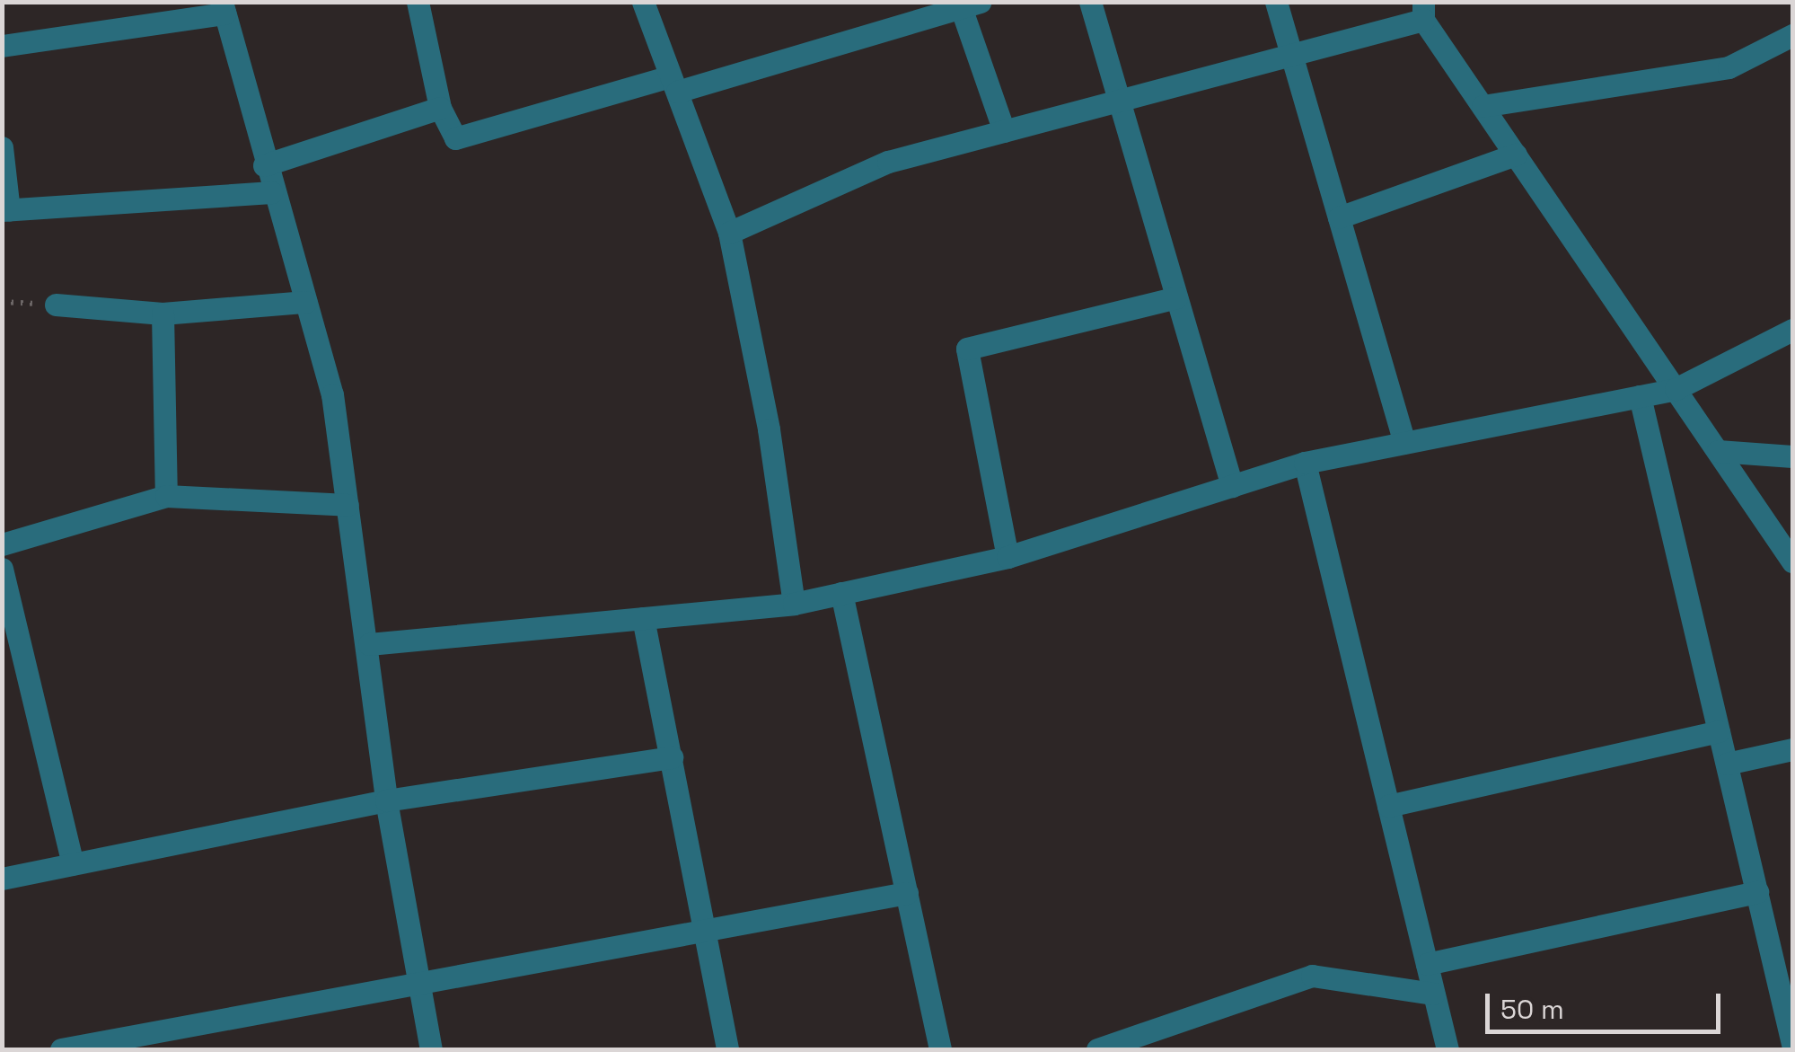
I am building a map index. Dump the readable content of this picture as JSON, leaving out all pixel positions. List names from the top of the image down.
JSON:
{
  "scale_bar": "50 m"
}
